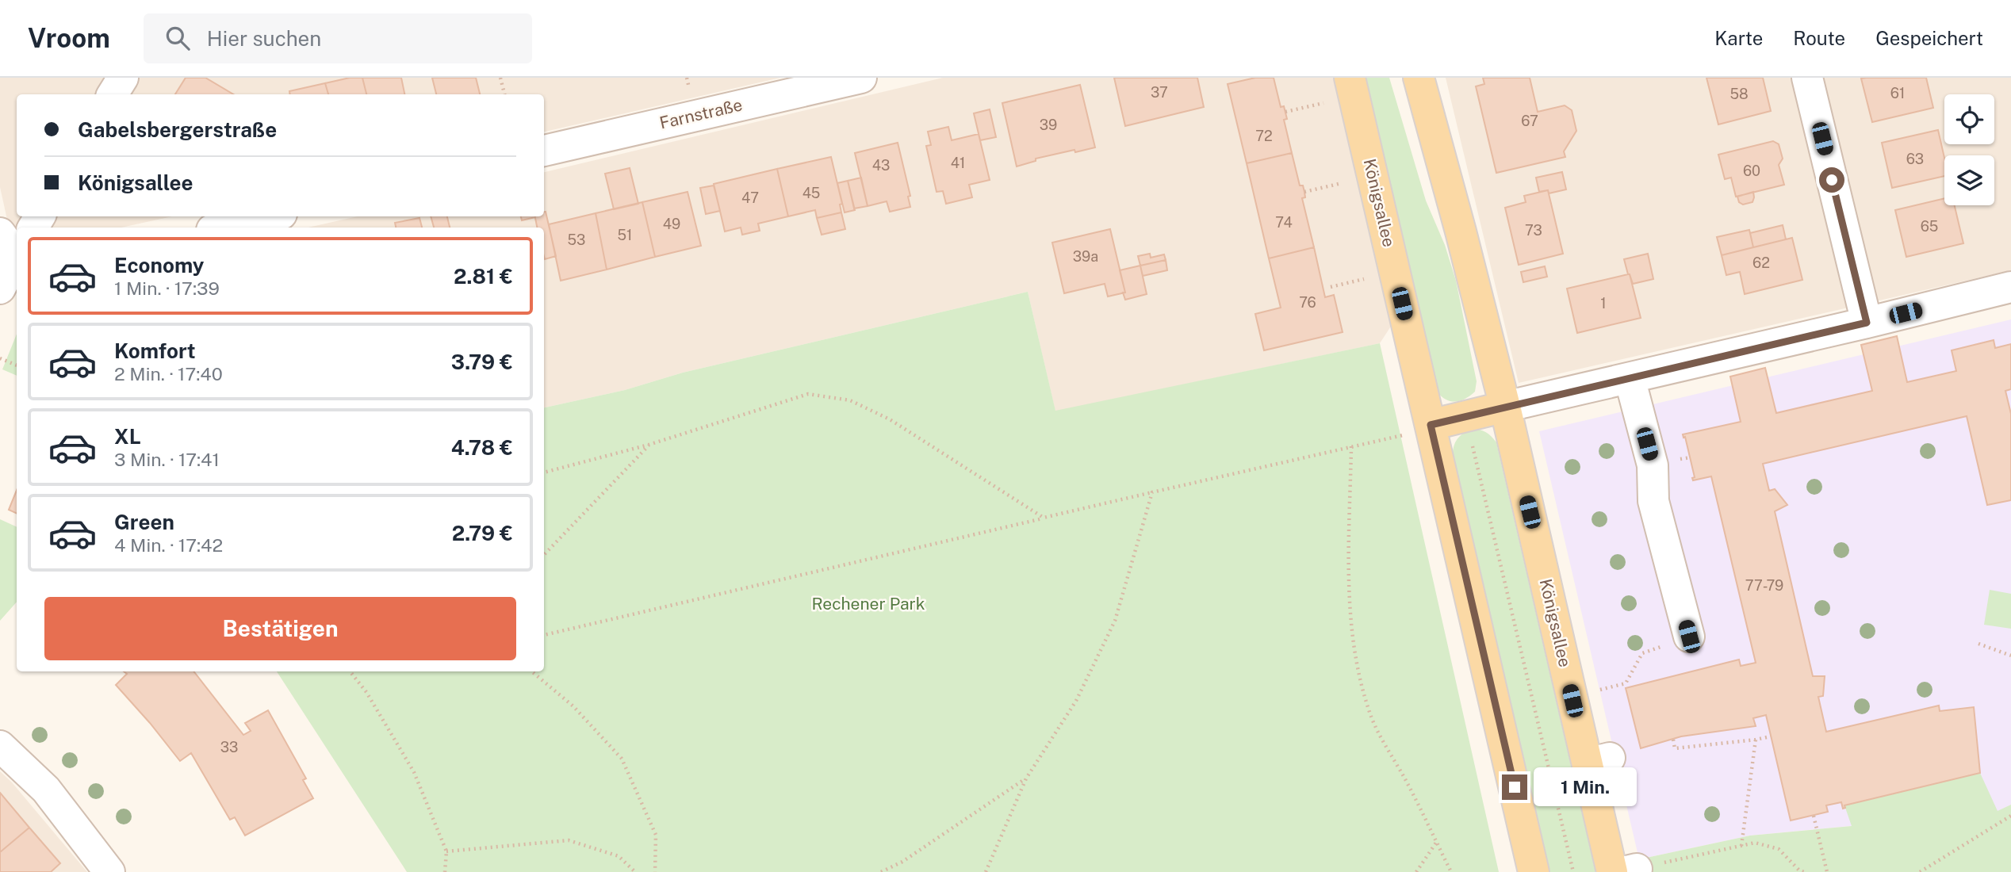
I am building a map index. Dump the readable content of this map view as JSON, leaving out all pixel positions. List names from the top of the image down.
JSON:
{
  "streets": {
    "main road": ["Königsallee"],
    "street": ["Farnstraße"]
  },
  "parks": ["Rechener Park"],
  "house_numbers": [
    "37",
    "61",
    "58",
    "67",
    "39",
    "72",
    "63",
    "41",
    "43",
    "60",
    "45",
    "47",
    "74",
    "49",
    "65",
    "73",
    "51",
    "53",
    "39a",
    "62",
    "76",
    "1",
    "77-79",
    "33"
  ],
  "page": {
    "header": "Vroom",
    "search": "Hier suchen",
    "nav": ["Karte", "Route", "Gespeichert"],
    "banner": ["Gabelsbergerstraße", "Königsallee"],
    "list": [
      {
        "name": "Economy",
        "note": "1 Min. · 17:39",
        "value": "2.81 €"
      },
      {
        "name": "Komfort",
        "note": "2 Min. · 17:40",
        "value": "3.79 €"
      },
      {
        "name": "XL",
        "note": "3 Min. · 17:41",
        "value": "4.78 €"
      },
      {
        "name": "Green",
        "note": "4 Min. · 17:42",
        "value": "2.79 €"
      }
    ],
    "buttons": "Bestätigen",
    "bubble": "1 Min."
  }
}
